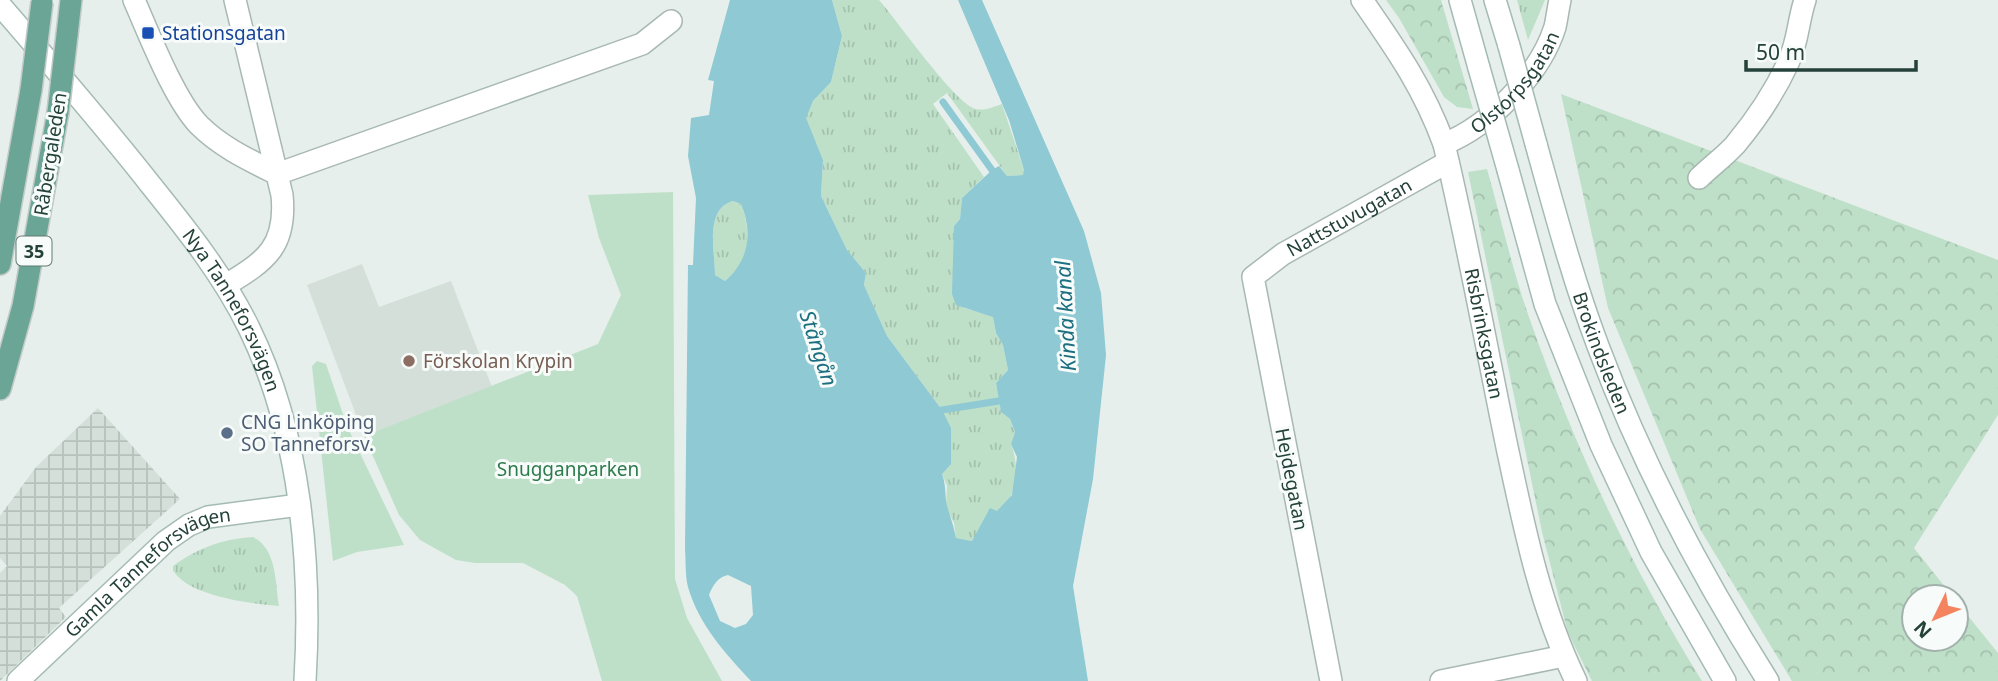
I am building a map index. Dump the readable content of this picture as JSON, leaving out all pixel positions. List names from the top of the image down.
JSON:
{
  "streets": {
    "main road": ["Råbergaleden", "35"],
    "street": [
      "Olstorpsgatan",
      "Nattstuvugatan",
      "Nya Tanneforsvägen",
      "Risbrinksgatan",
      "Brokindsleden",
      "Hejdegatan",
      "Gamla Tanneforsvägen"
    ]
  },
  "crossings": [
    ["Olstorpsgatan", "Nattstuvugatan"],
    ["Olstorpsgatan", "Risbrinksgatan"],
    ["Nattstuvugatan", "Risbrinksgatan"],
    ["Nattstuvugatan", "Hejdegatan"],
    ["Nya Tanneforsvägen", "Gamla Tanneforsvägen"]
  ],
  "water": ["Kinda kanal", "Stångån"],
  "parks": ["Snugganparken"],
  "places": {
    "transit": ["Stationsgatan"],
    "other": ["Förskolan Krypin", "CNG Linköping SO Tanneforsv."]
  },
  "scale_bar": "50 m",
  "north": "bottom left"
}
